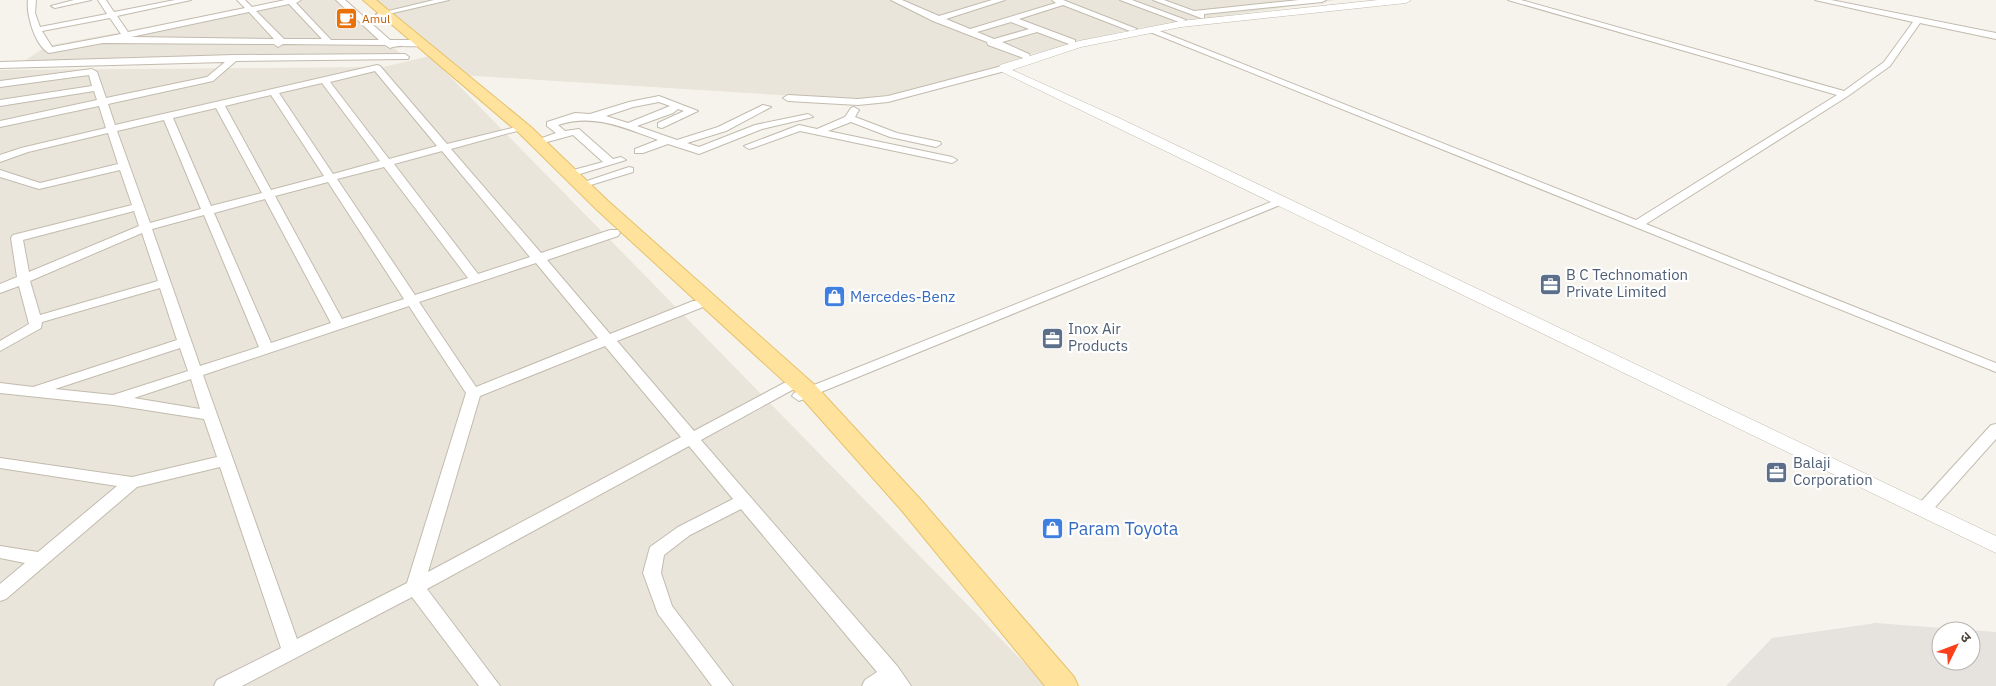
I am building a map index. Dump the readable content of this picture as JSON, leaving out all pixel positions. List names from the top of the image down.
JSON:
{
  "places": {
    "cafe": ["Amul"],
    "office": ["B C Technomation Private Limited", "Inox Air Products", "Balaji Corporation"],
    "shop": ["Mercedes-Benz", "Param Toyota"]
  },
  "north": "top right"
}
